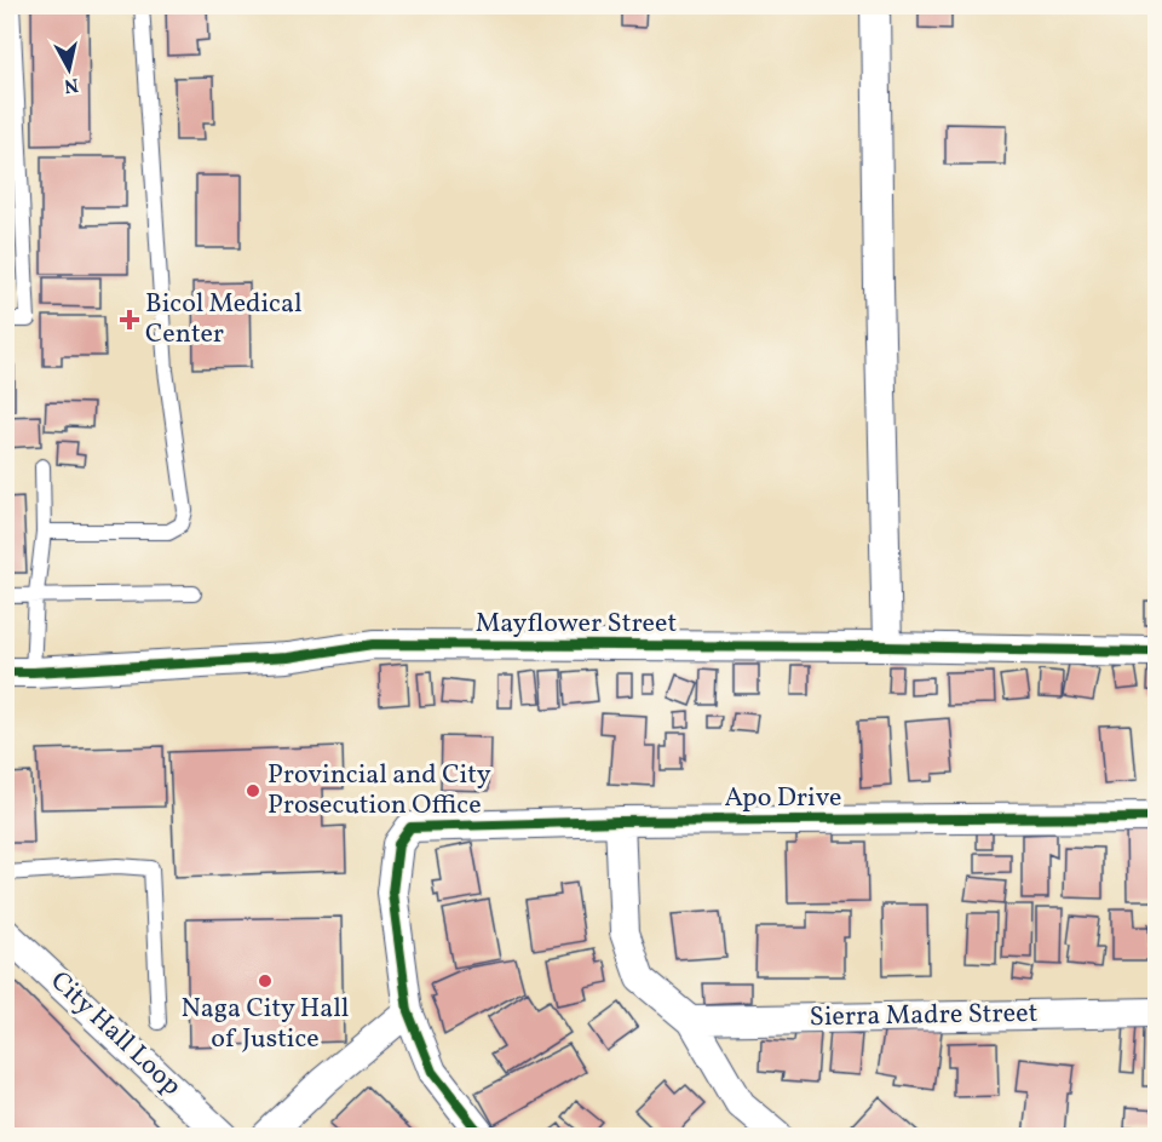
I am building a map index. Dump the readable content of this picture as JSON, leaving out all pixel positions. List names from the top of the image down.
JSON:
{
  "streets": {
    "street": [
      "Mayflower Street",
      "Apo Drive",
      "Sierra Madre Street",
      "City Hall Loop"
    ]
  },
  "places": {
    "health": ["Bicol Medical Center"],
    "other": ["Provincial and City Prosecution Office", "Naga City Hall of Justice"]
  },
  "north": "bottom"
}
